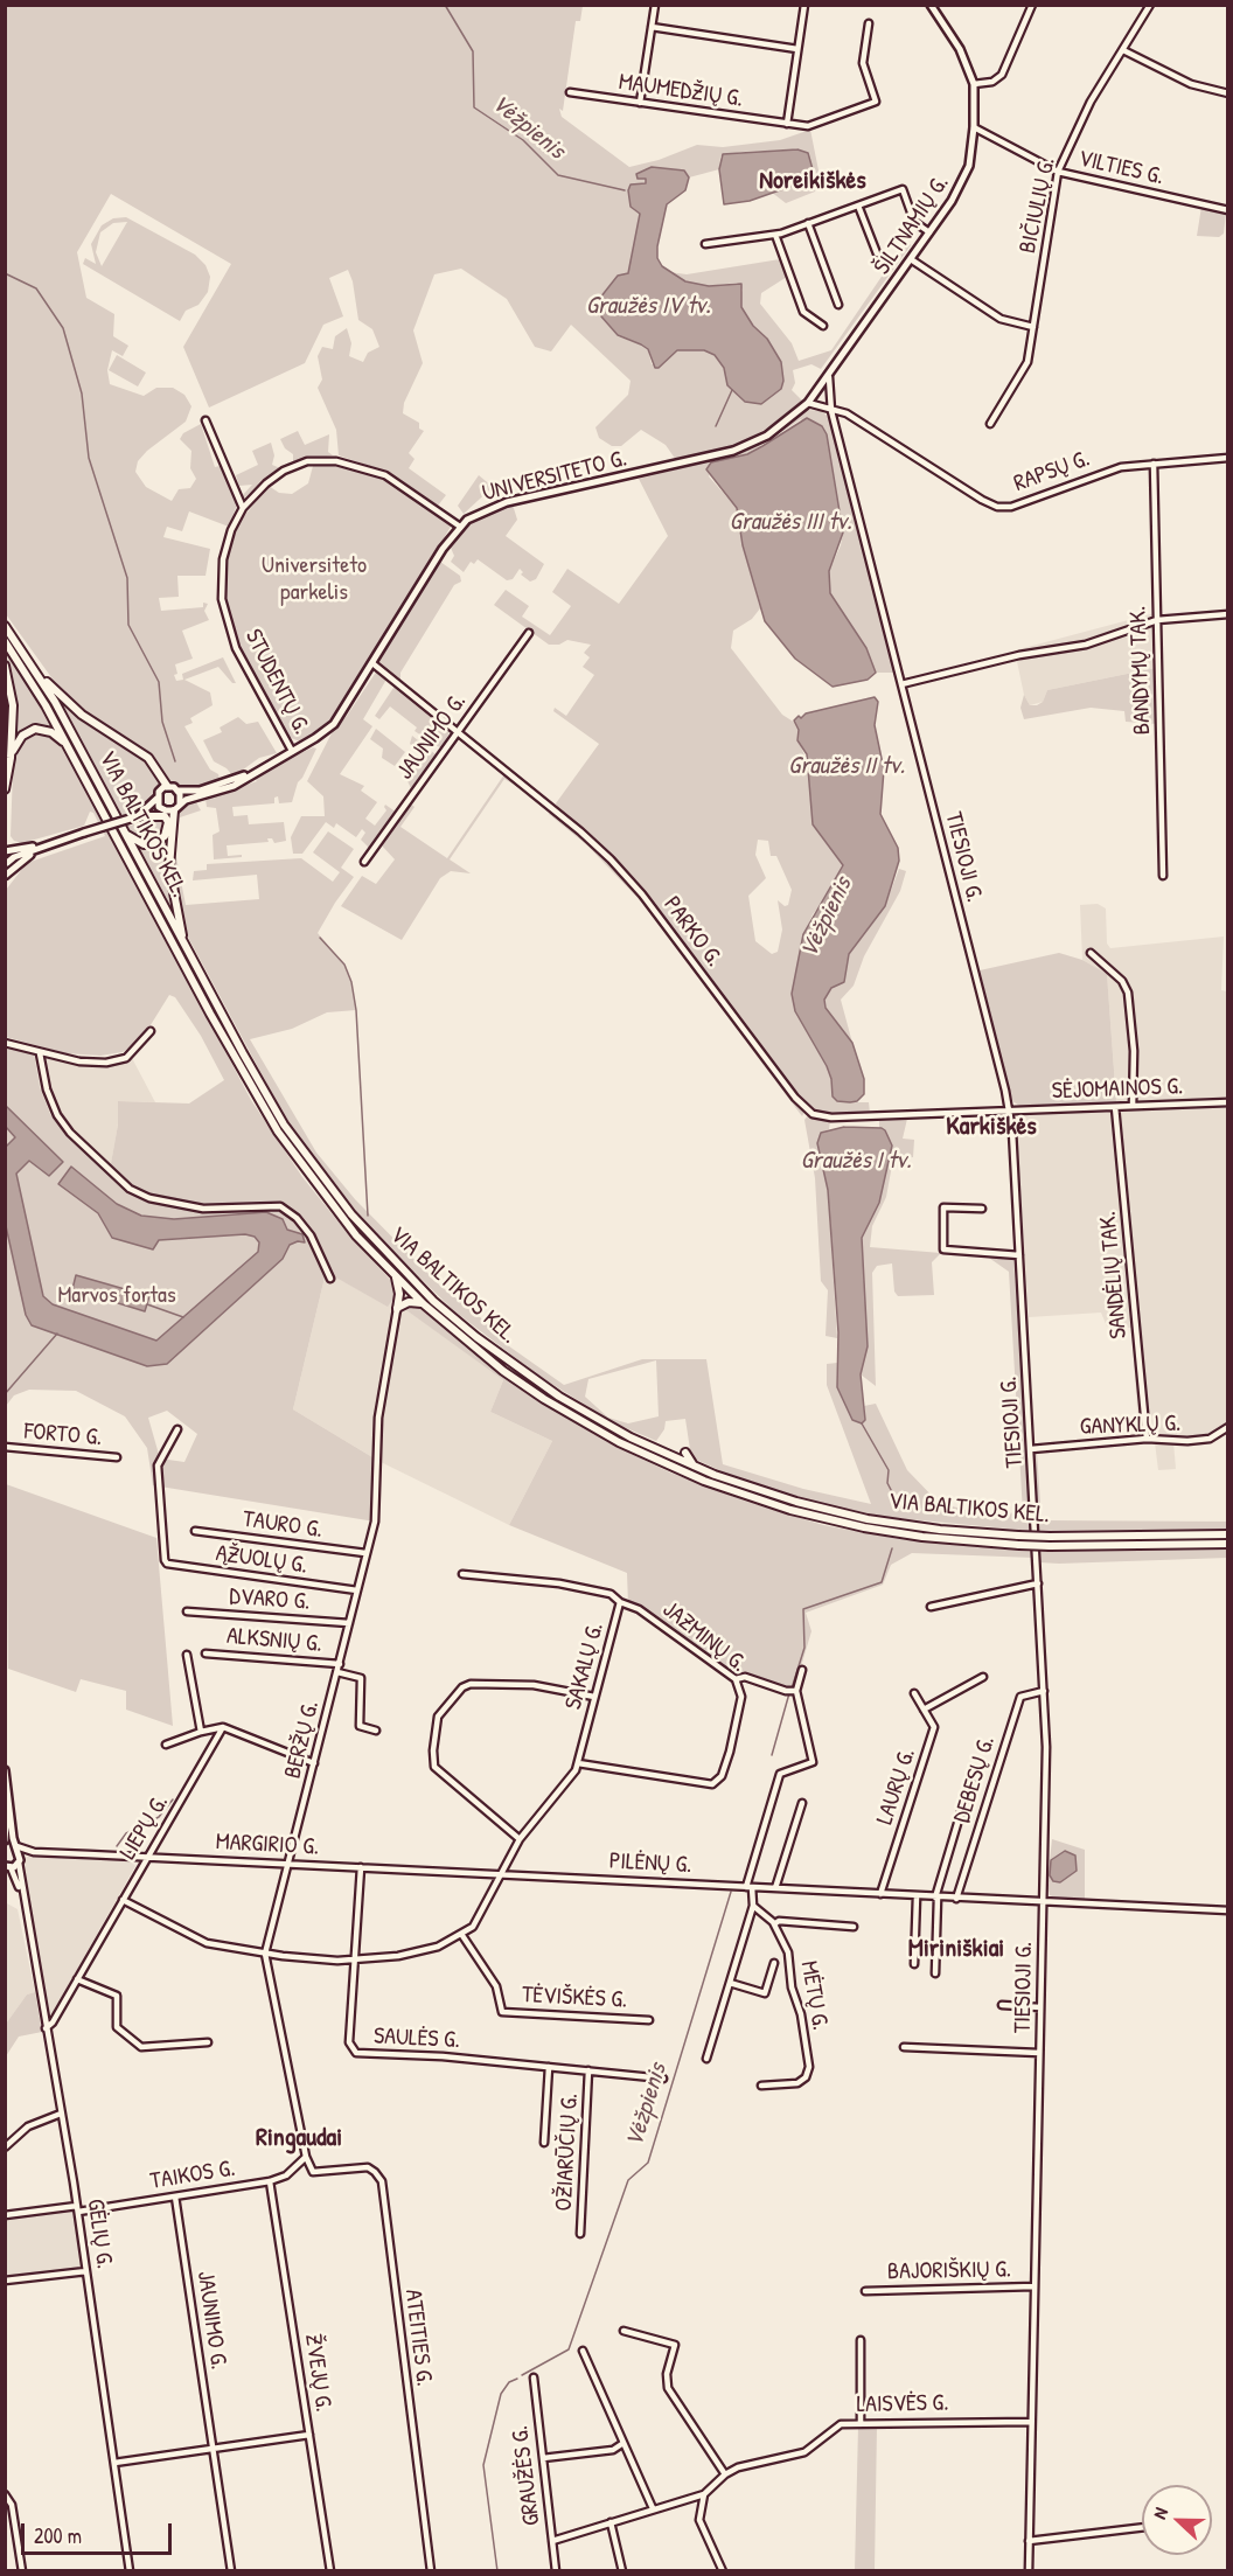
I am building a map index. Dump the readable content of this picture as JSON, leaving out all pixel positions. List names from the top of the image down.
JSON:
{
  "streets": {
    "highway": ["VIA BALTIKOS KEL."],
    "main road": ["ŠILTNAMIŲ G.", "UNIVERSITETO G."],
    "street": [
      "MAUMEDŽIŲ G.",
      "VILTIES G.",
      "BIČIULIŲ G.",
      "RAPSŲ G.",
      "BANDYMŲ TAK.",
      "STUDENTŲ G.",
      "JAUNIMO G.",
      "TIESIOJI G.",
      "PARKO G.",
      "SĖJOMAINOS G.",
      "SANDĖLIŲ TAK.",
      "GANYKLŲ G.",
      "FORTO G.",
      "TAURO G.",
      "ĄŽUOLŲ G.",
      "DVARO G.",
      "JAZMINŲ G.",
      "ALKSNIŲ G.",
      "SAKALŲ G.",
      "BERŽŲ G.",
      "DEBESŲ G.",
      "LAURŲ G.",
      "LIEPŲ G.",
      "MARGIRIO G.",
      "PILĖNŲ G.",
      "MĖTŲ G.",
      "TĖVIŠKĖS G.",
      "SAULĖS G.",
      "OŽIARŪČIŲ G.",
      "TAIKOS G.",
      "GĖLIŲ G.",
      "BAJORIŠKIŲ G.",
      "ATEITIES G.",
      "ŽVEJŲ G.",
      "LAISVĖS G.",
      "GRAUŽĖS G."
    ]
  },
  "crossings": [
    ["VILTIES G.", "BIČIULIŲ G."],
    ["VILTIES G.", "ŠILTNAMIŲ G."],
    ["ŠILTNAMIŲ G.", "UNIVERSITETO G."],
    ["ŠILTNAMIŲ G.", "TIESIOJI G."],
    ["RAPSŲ G.", "UNIVERSITETO G."],
    ["RAPSŲ G.", "BANDYMŲ TAK."],
    ["RAPSŲ G.", "TIESIOJI G."],
    ["UNIVERSITETO G.", "STUDENTŲ G."],
    ["UNIVERSITETO G.", "TIESIOJI G."],
    ["UNIVERSITETO G.", "PARKO G."],
    ["JAUNIMO G.", "PARKO G."],
    ["JAUNIMO G.", "TAIKOS G."],
    ["TIESIOJI G.", "PARKO G."],
    ["TIESIOJI G.", "SĖJOMAINOS G."],
    ["TIESIOJI G.", "GANYKLŲ G."],
    ["TIESIOJI G.", "DEBESŲ G."],
    ["TIESIOJI G.", "PILĖNŲ G."],
    ["TIESIOJI G.", "BAJORIŠKIŲ G."],
    ["TIESIOJI G.", "LAISVĖS G."],
    ["PARKO G.", "SĖJOMAINOS G."],
    ["SĖJOMAINOS G.", "SANDĖLIŲ TAK."],
    ["SANDĖLIŲ TAK.", "GANYKLŲ G."],
    ["TAURO G.", "BERŽŲ G."],
    ["ĄŽUOLŲ G.", "BERŽŲ G."],
    ["DVARO G.", "BERŽŲ G."],
    ["JAZMINŲ G.", "SAKALŲ G."],
    ["ALKSNIŲ G.", "BERŽŲ G."],
    ["SAKALŲ G.", "MARGIRIO G."],
    ["SAKALŲ G.", "PILĖNŲ G."],
    ["BERŽŲ G.", "MARGIRIO G."],
    ["BERŽŲ G.", "TAIKOS G."],
    ["BERŽŲ G.", "ATEITIES G."],
    ["DEBESŲ G.", "PILĖNŲ G."],
    ["LAURŲ G.", "PILĖNŲ G."],
    ["LIEPŲ G.", "MARGIRIO G."],
    ["LIEPŲ G.", "GĖLIŲ G."],
    ["MARGIRIO G.", "PILĖNŲ G."],
    ["MARGIRIO G.", "SAULĖS G."],
    ["SAULĖS G.", "OŽIARŪČIŲ G."],
    ["TAIKOS G.", "GĖLIŲ G."],
    ["TAIKOS G.", "ŽVEJŲ G."],
    ["LAISVĖS G.", "GRAUŽĖS G."]
  ],
  "districts": [
    "Noreikiškės",
    "Karkiškės",
    "Miriniškiai",
    "Ringaudai"
  ],
  "water": [
    "Vėžpienis",
    "Graužės IV tv.",
    "Graužės III tv.",
    "Graužės II tv.",
    "Graužės I tv."
  ],
  "parks": ["Universiteto parkelis", "Marvos fortas"],
  "scale_bar": "200 m",
  "north": "left"
}
